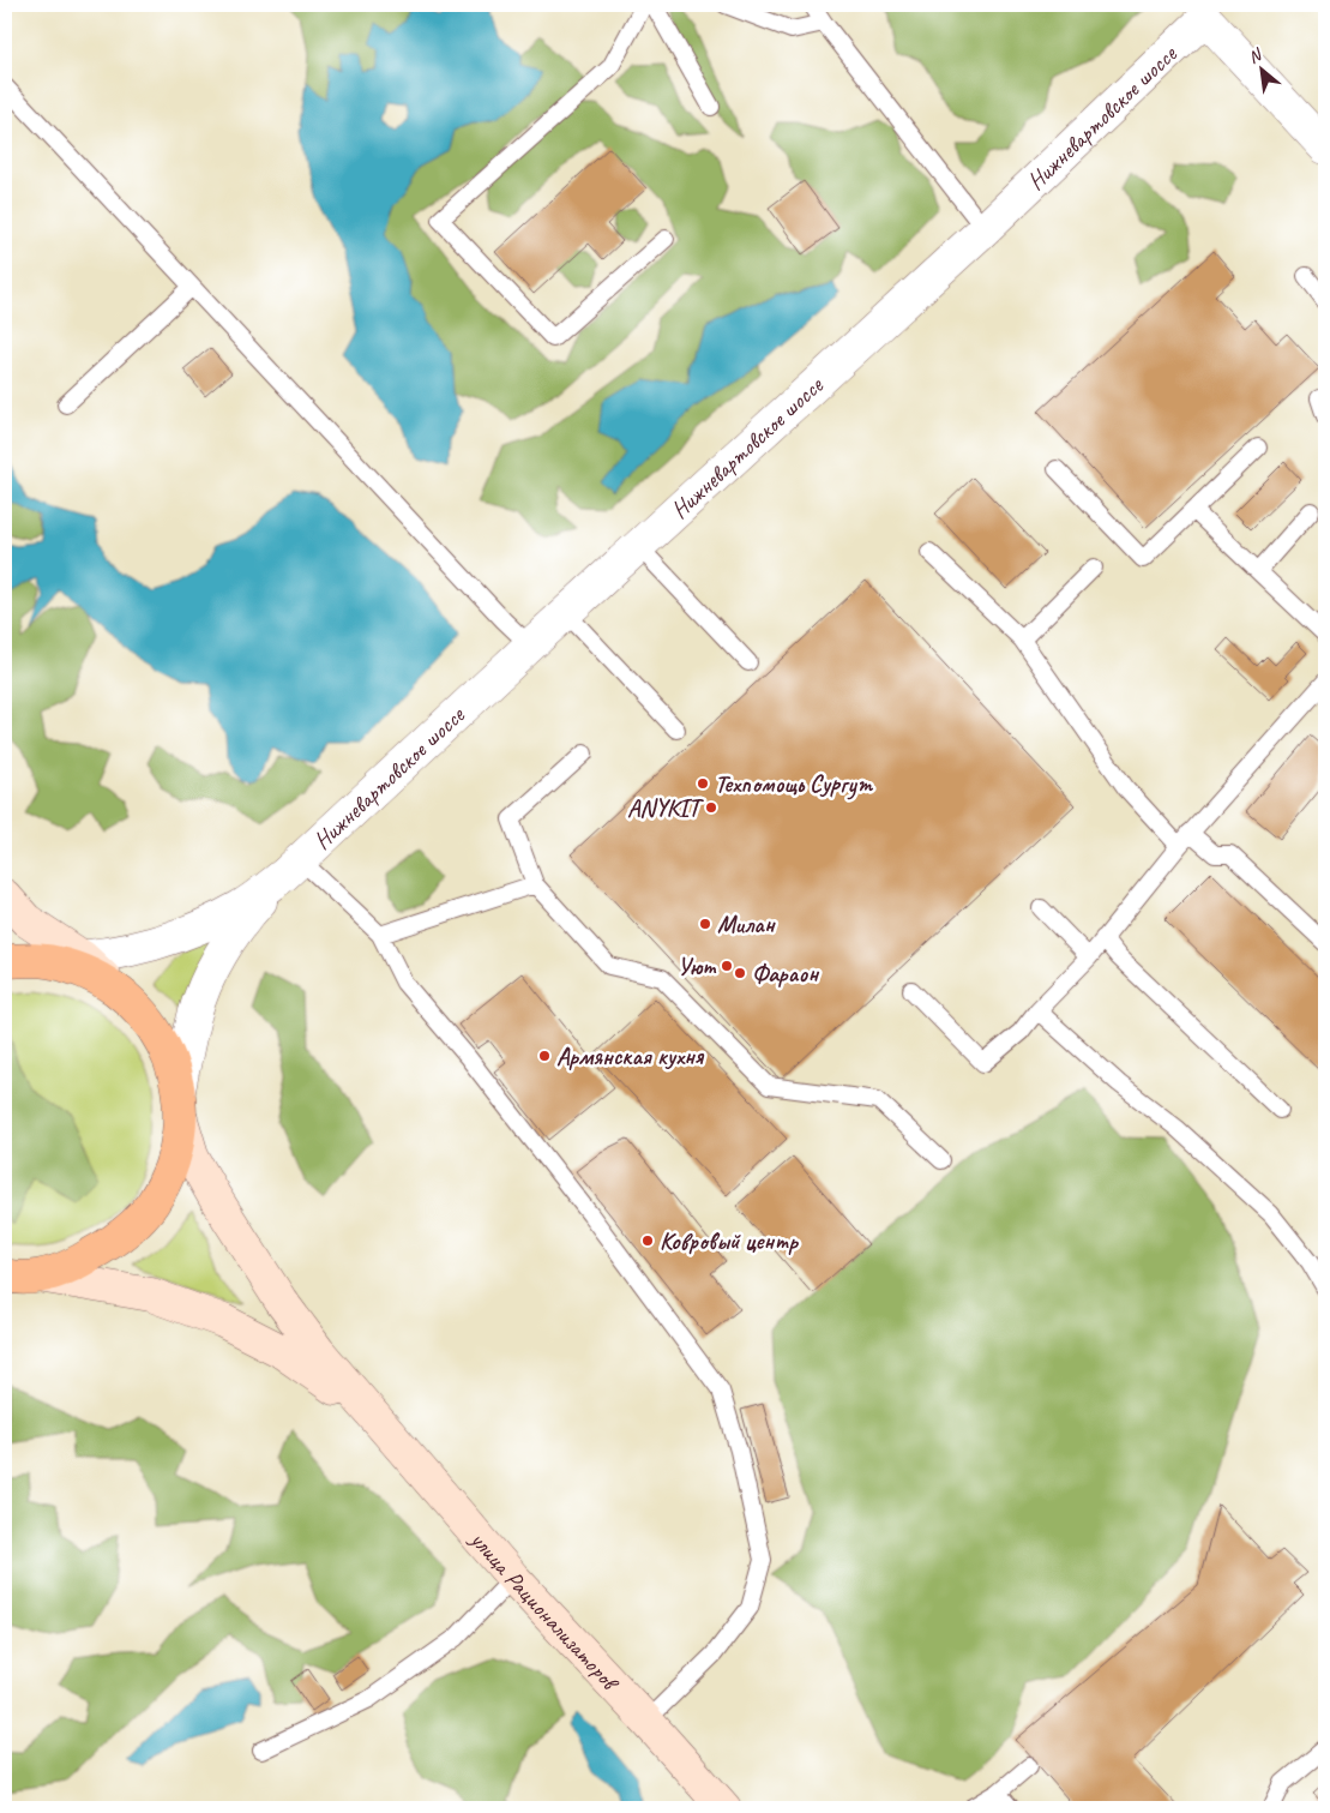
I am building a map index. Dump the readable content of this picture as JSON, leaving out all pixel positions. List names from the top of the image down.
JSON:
{
  "streets": {
    "main road": ["улица Рационализаторов"],
    "street": ["Нижневартовское шоссе"]
  },
  "places": [
    "Техпомощь Сургут",
    "ANYKIT",
    "Милан",
    "Уют",
    "Фараон",
    "Армянская кухня",
    "Ковровый центр"
  ],
  "north": "top left"
}
